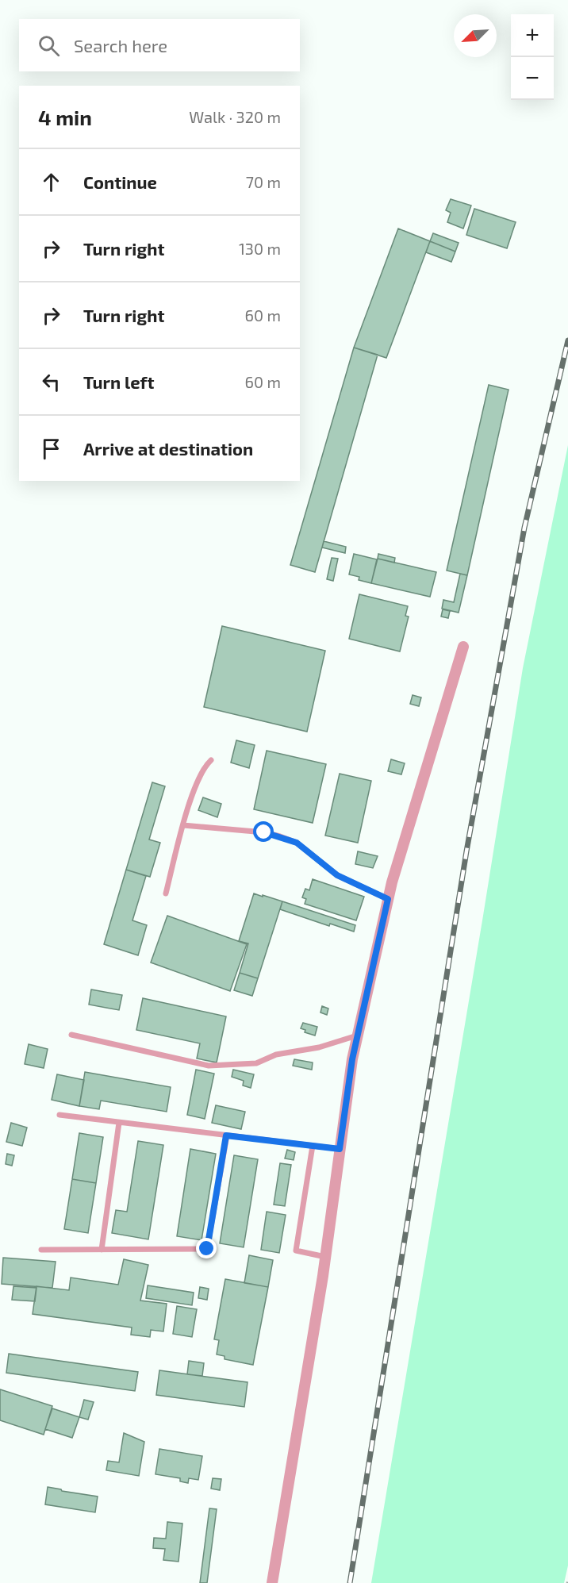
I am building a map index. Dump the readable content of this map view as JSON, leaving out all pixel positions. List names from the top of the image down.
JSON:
{
  "north": "bottom left",
  "page": {
    "map_buttons": ["+", "−"],
    "search": "Search here",
    "heading": ["4 min", "Walk · 320 m"],
    "list": [
      ["Continue", "70 m"],
      ["Turn right", "130 m"],
      ["Turn right", "60 m"],
      ["Turn left", "60 m"],
      "Arrive at destination"
    ]
  }
}
